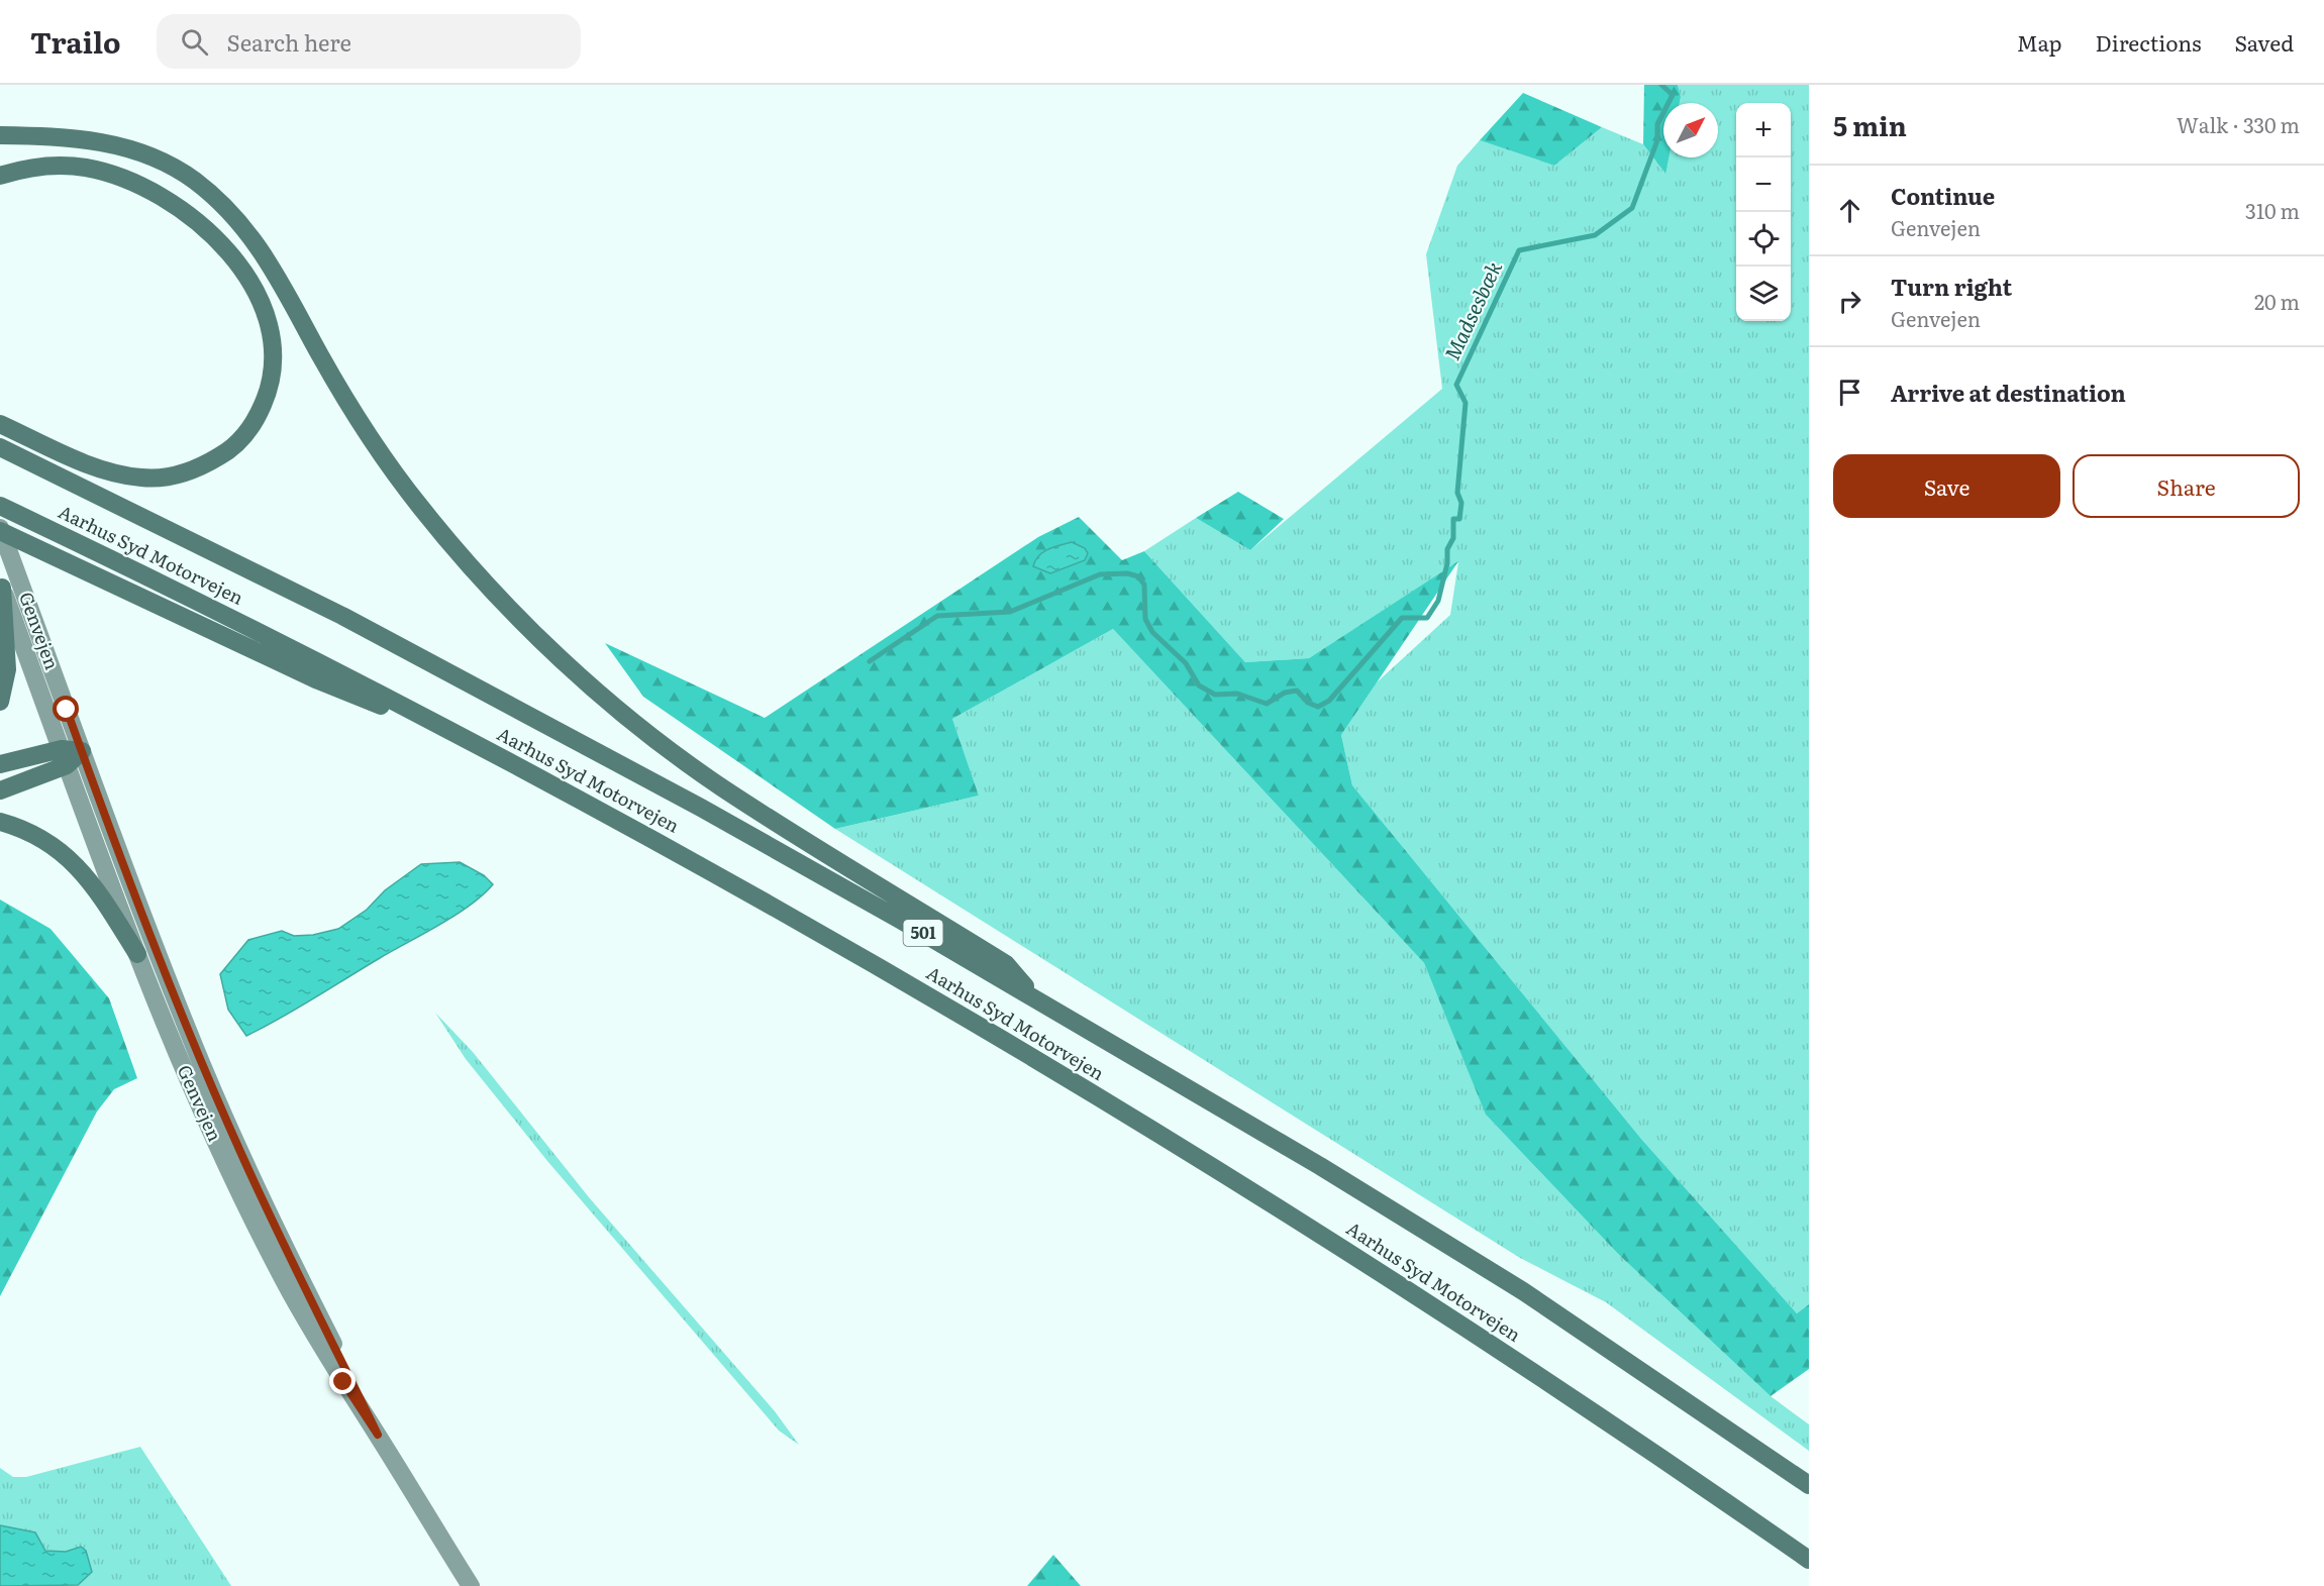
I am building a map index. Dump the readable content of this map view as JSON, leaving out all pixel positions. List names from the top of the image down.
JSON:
{
  "streets": {
    "highway": ["Aarhus Syd Motorvejen", "501"],
    "street": ["Genvejen"]
  },
  "water": ["Madsesbæk"],
  "north": "top right",
  "page": {
    "header": "Trailo",
    "search": "Search here",
    "nav": ["Map", "Directions", "Saved"],
    "heading": ["5 min", "Walk · 330 m"],
    "map_buttons": ["+", "−"],
    "list": [
      ["Continue", "Genvejen", "310 m"],
      ["Turn right", "Genvejen", "20 m"],
      "Arrive at destination"
    ],
    "buttons": ["Save", "Share"]
  }
}
